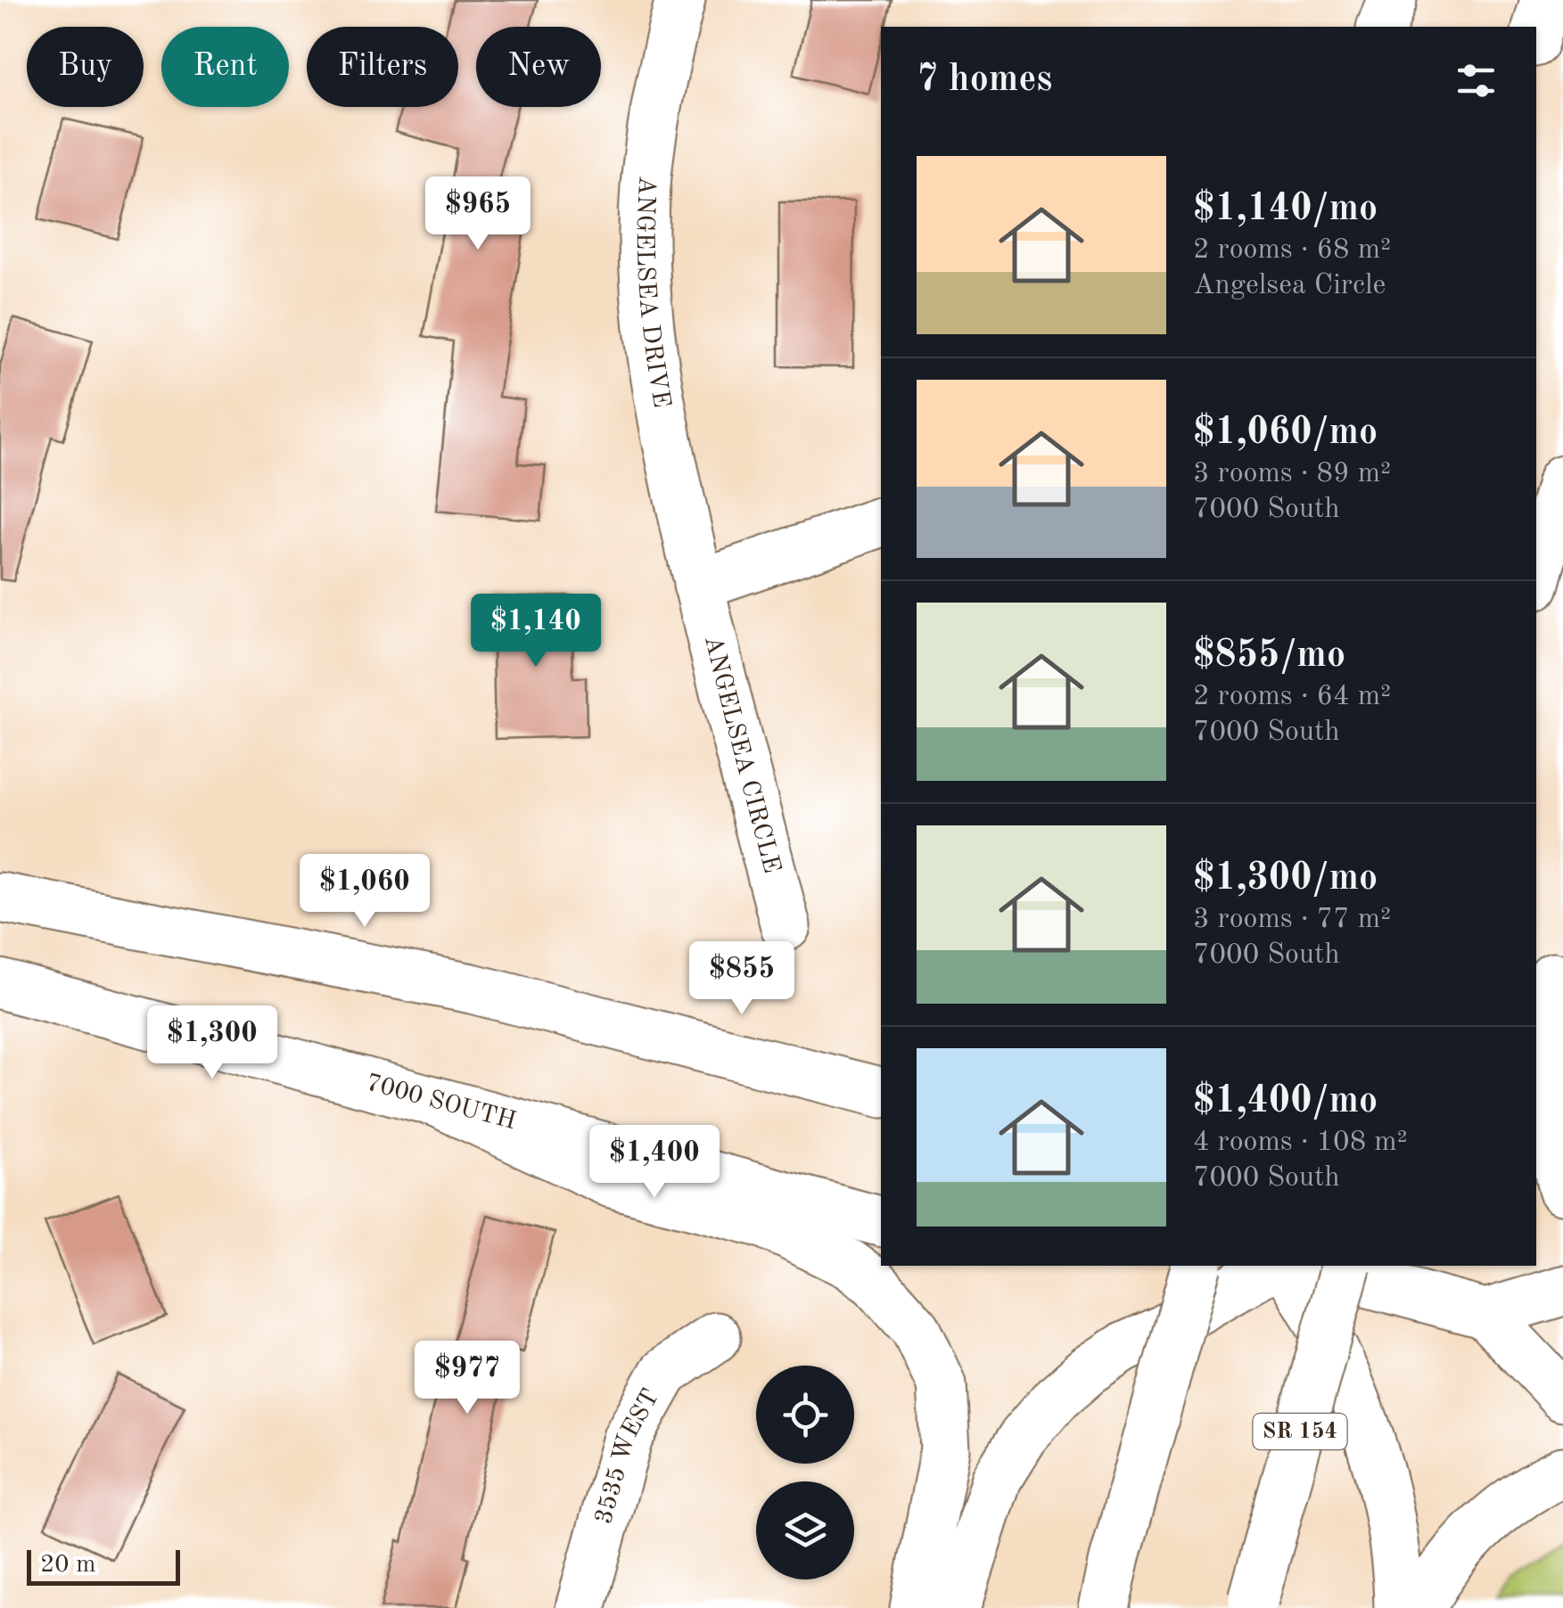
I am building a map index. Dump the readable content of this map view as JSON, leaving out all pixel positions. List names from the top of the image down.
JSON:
{
  "streets": {
    "main road": [
      "ANGELSEA DRIVE",
      "ANGELSEA CIRCLE",
      "7000 SOUTH",
      "SR 154",
      "3535 WEST"
    ]
  },
  "crossings": [
    ["ANGELSEA DRIVE", "ANGELSEA CIRCLE"]
  ],
  "scale_bar": "20 m",
  "page": {
    "chip": [
      "Buy",
      "Rent",
      "Filters",
      "New"
    ],
    "heading": "7 homes",
    "list": [
      {
        "name": "$1,140/mo",
        "note": "2 rooms · 68 m² · Angelsea Circle"
      },
      {
        "name": "$1,060/mo",
        "note": "3 rooms · 89 m² · 7000 South"
      },
      {
        "name": "$855/mo",
        "note": "2 rooms · 64 m² · 7000 South"
      },
      {
        "name": "$1,300/mo",
        "note": "3 rooms · 77 m² · 7000 South"
      },
      {
        "name": "$1,400/mo",
        "note": "4 rooms · 108 m² · 7000 South"
      }
    ],
    "price": [
      "$965",
      "$1,140",
      "$1,060",
      "$855",
      "$1,300",
      "$1,400",
      "$977"
    ],
    "scale": "20 m"
  }
}
